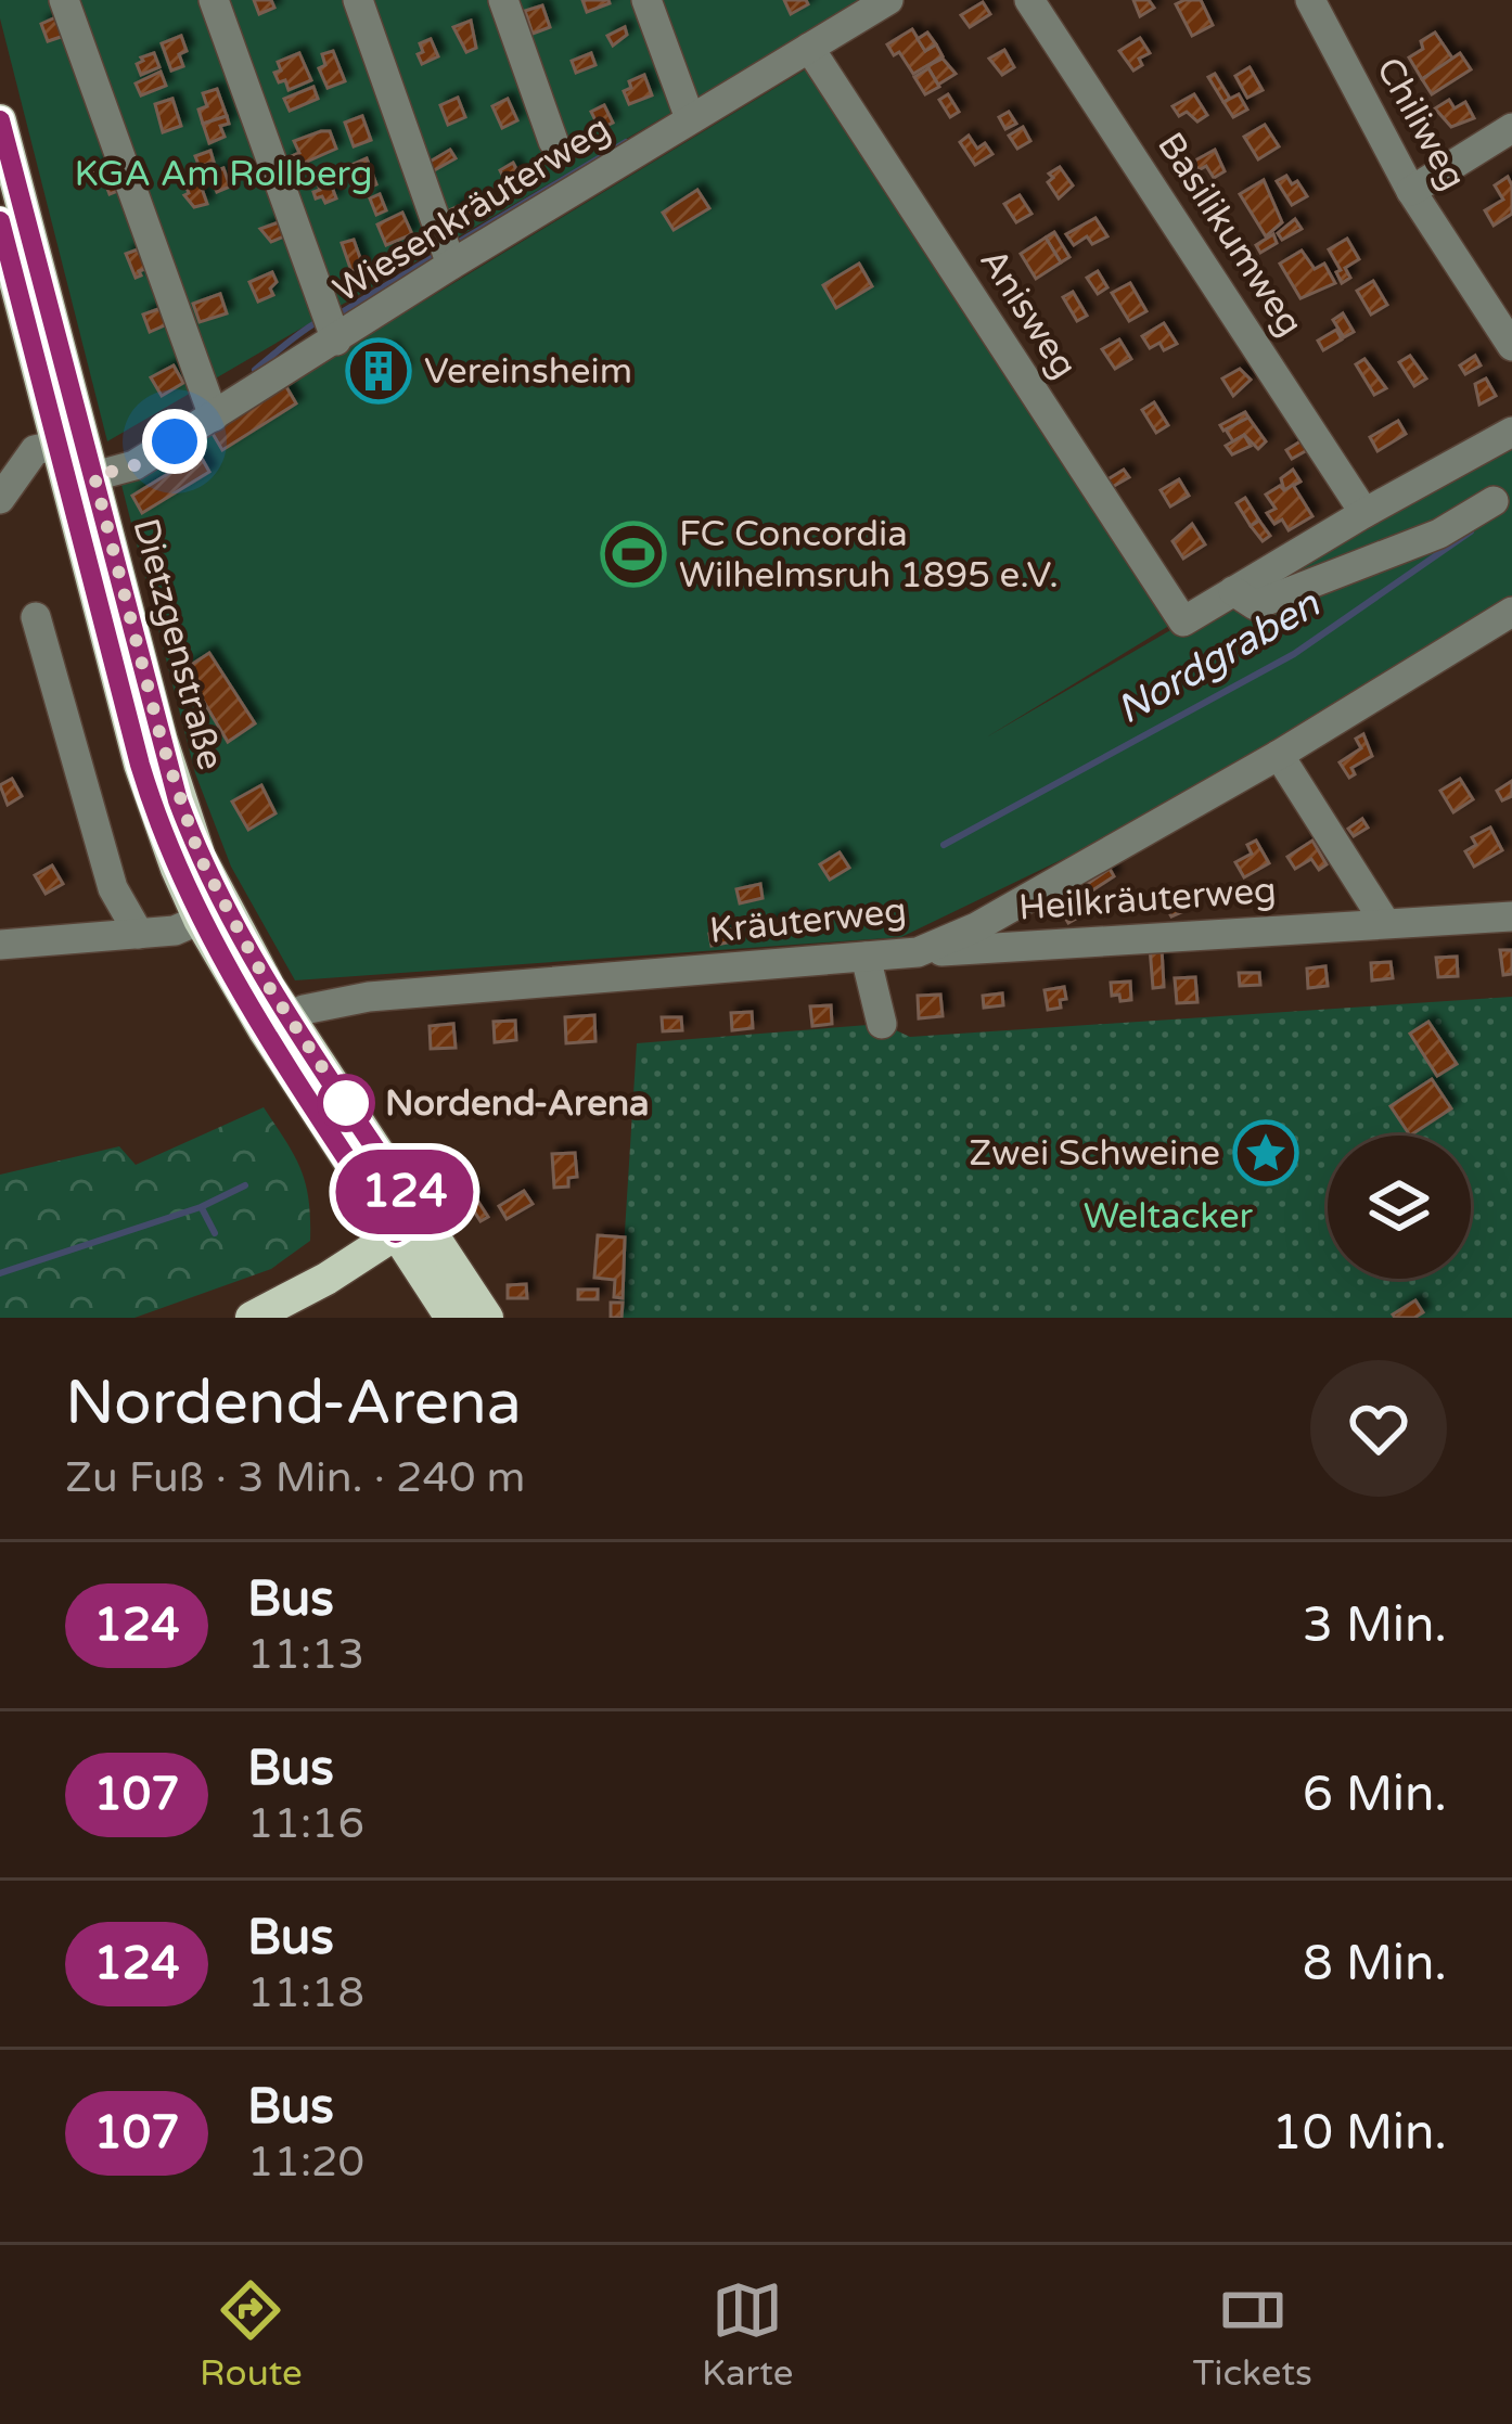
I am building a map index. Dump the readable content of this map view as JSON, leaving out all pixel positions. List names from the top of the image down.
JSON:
{
  "streets": {
    "main road": ["Dietzgenstraße"],
    "lane": [
      "Chiliweg",
      "Wiesenkräuterweg",
      "Basilikumweg",
      "Anisweg",
      "Heilkräuterweg",
      "Kräuterweg"
    ]
  },
  "crossings": [
    ["Wiesenkräuterweg", "Anisweg"],
    ["Wiesenkräuterweg", "Dietzgenstraße"],
    ["Dietzgenstraße", "Kräuterweg"],
    ["Heilkräuterweg", "Kräuterweg"]
  ],
  "water": ["Nordgraben"],
  "parks": ["KGA Am Rollberg", "Weltacker"],
  "places": {
    "building": ["Vereinsheim"],
    "sports": ["FC Concordia Wilhelmsruh 1895 e.V."],
    "other": ["Nordend-Arena"],
    "place": ["Zwei Schweine"]
  },
  "lines": ["bus line 124"],
  "page": {
    "on_map": "124",
    "heading": ["Nordend-Arena", "Zu Fuß · 3 Min. · 240 m"],
    "list": [
      {
        "mark": "124",
        "name": "Bus",
        "note": "11:13",
        "value": "3 Min."
      },
      {
        "mark": "107",
        "name": "Bus",
        "note": "11:16",
        "value": "6 Min."
      },
      {
        "mark": "124",
        "name": "Bus",
        "note": "11:18",
        "value": "8 Min."
      },
      {
        "mark": "107",
        "name": "Bus",
        "note": "11:20",
        "value": "10 Min."
      }
    ],
    "tabs": ["Route", "Karte", "Tickets"]
  }
}
